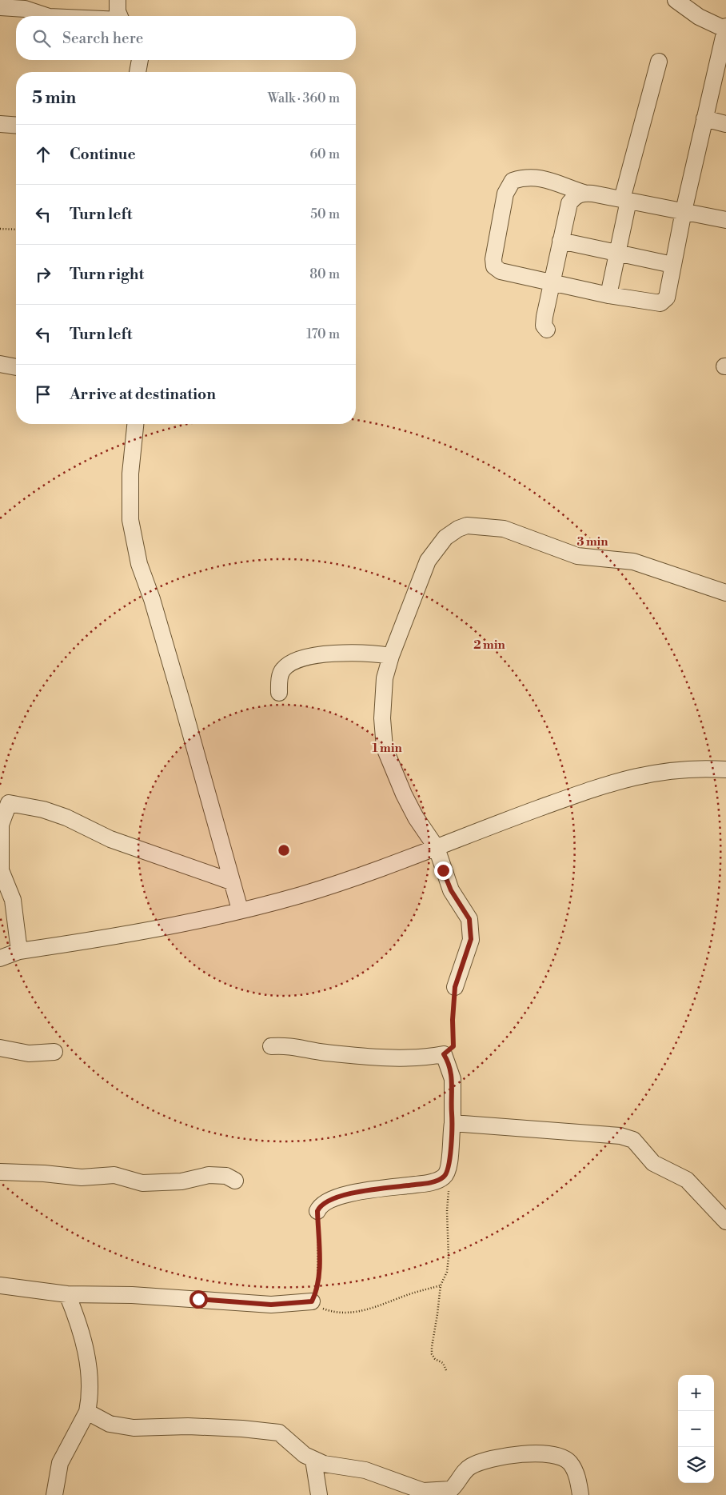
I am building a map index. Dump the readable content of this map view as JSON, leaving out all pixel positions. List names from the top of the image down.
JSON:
{
  "page": {
    "search": "Search here",
    "heading": ["5 min", "Walk · 360 m"],
    "list": [
      ["Continue", "60 m"],
      ["Turn left", "50 m"],
      ["Turn right", "80 m"],
      ["Turn left", "170 m"],
      "Arrive at destination"
    ],
    "map_buttons": ["+", "−"]
  },
  "rings": ["3 min", "2 min", "1 min"]
}
